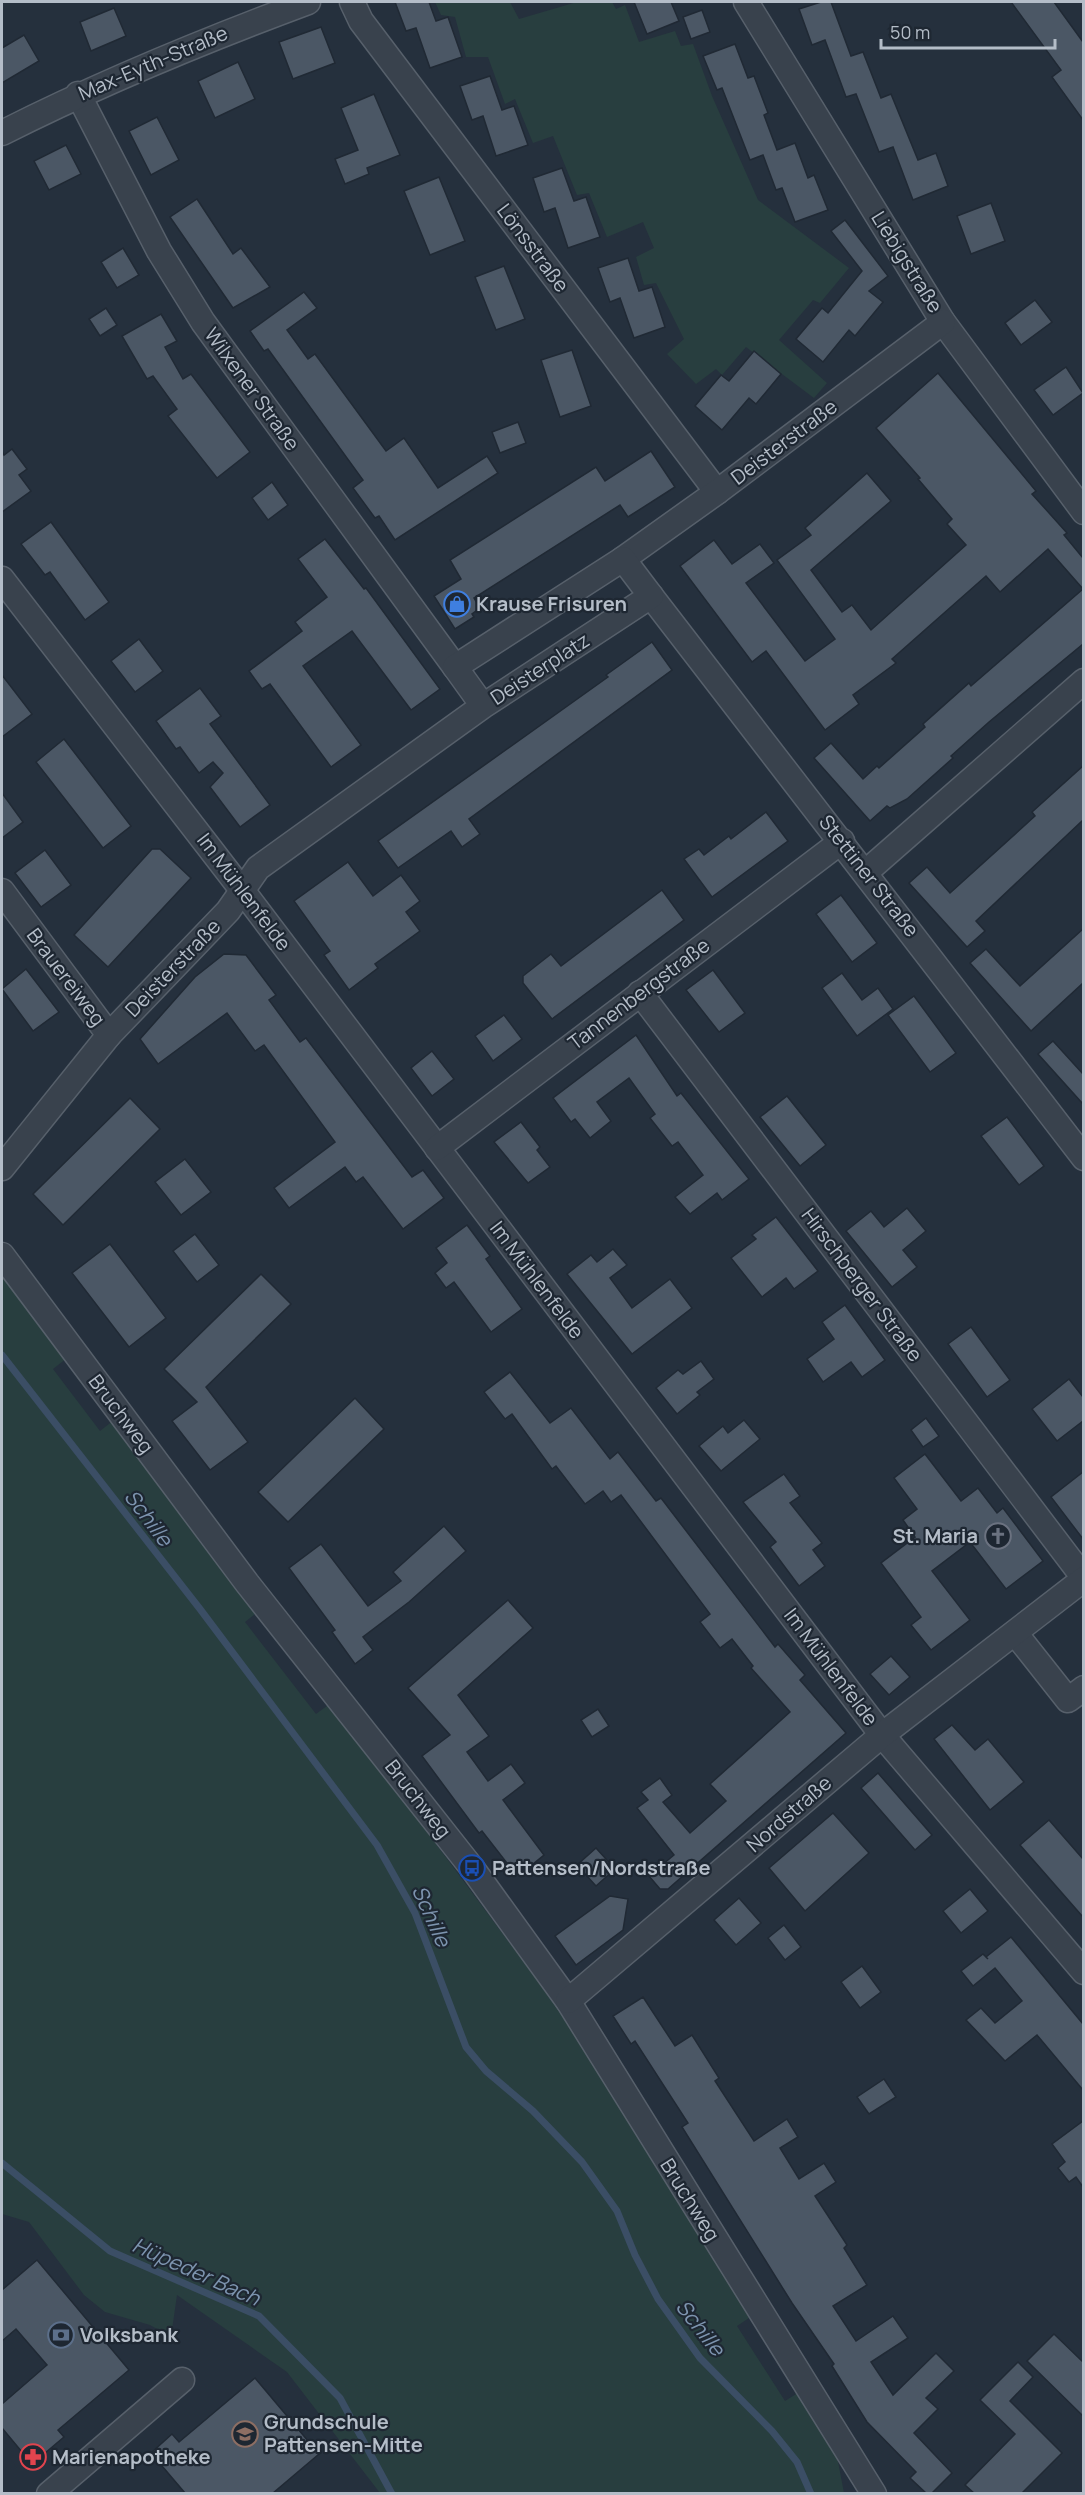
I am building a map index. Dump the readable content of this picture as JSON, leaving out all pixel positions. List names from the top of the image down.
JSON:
{
  "streets": {
    "street": [
      "Max-Eyth-Straße",
      "Lönsstraße",
      "Liebigstraße",
      "Wilxener Straße",
      "Deisterstraße",
      "Deisterplatz",
      "Stettiner Straße",
      "Im Mühlenfelde",
      "Brauereiweg",
      "Tannenbergstraße",
      "Hirschberger Straße",
      "Bruchweg",
      "Nordstraße"
    ]
  },
  "crossings": [
    ["Max-Eyth-Straße", "Wilxener Straße"],
    ["Lönsstraße", "Deisterstraße"],
    ["Liebigstraße", "Deisterstraße"],
    ["Wilxener Straße", "Deisterplatz"],
    ["Deisterstraße", "Deisterplatz"],
    ["Deisterstraße", "Im Mühlenfelde"],
    ["Deisterstraße", "Brauereiweg"],
    ["Deisterplatz", "Stettiner Straße"],
    ["Stettiner Straße", "Tannenbergstraße"],
    ["Im Mühlenfelde", "Tannenbergstraße"],
    ["Im Mühlenfelde", "Nordstraße"],
    ["Tannenbergstraße", "Hirschberger Straße"],
    ["Hirschberger Straße", "Nordstraße"],
    ["Bruchweg", "Nordstraße"]
  ],
  "water": ["Schille", "Hüpeder Bach"],
  "places": {
    "shop": ["Krause Frisuren"],
    "church": ["St. Maria"],
    "bus stop": ["Pattensen/Nordstraße"],
    "bank": ["Volksbank"],
    "school or university": ["Grundschule Pattensen-Mitte"],
    "pharmacy": ["Marienapotheke"]
  },
  "scale_bar": "50 m"
}
